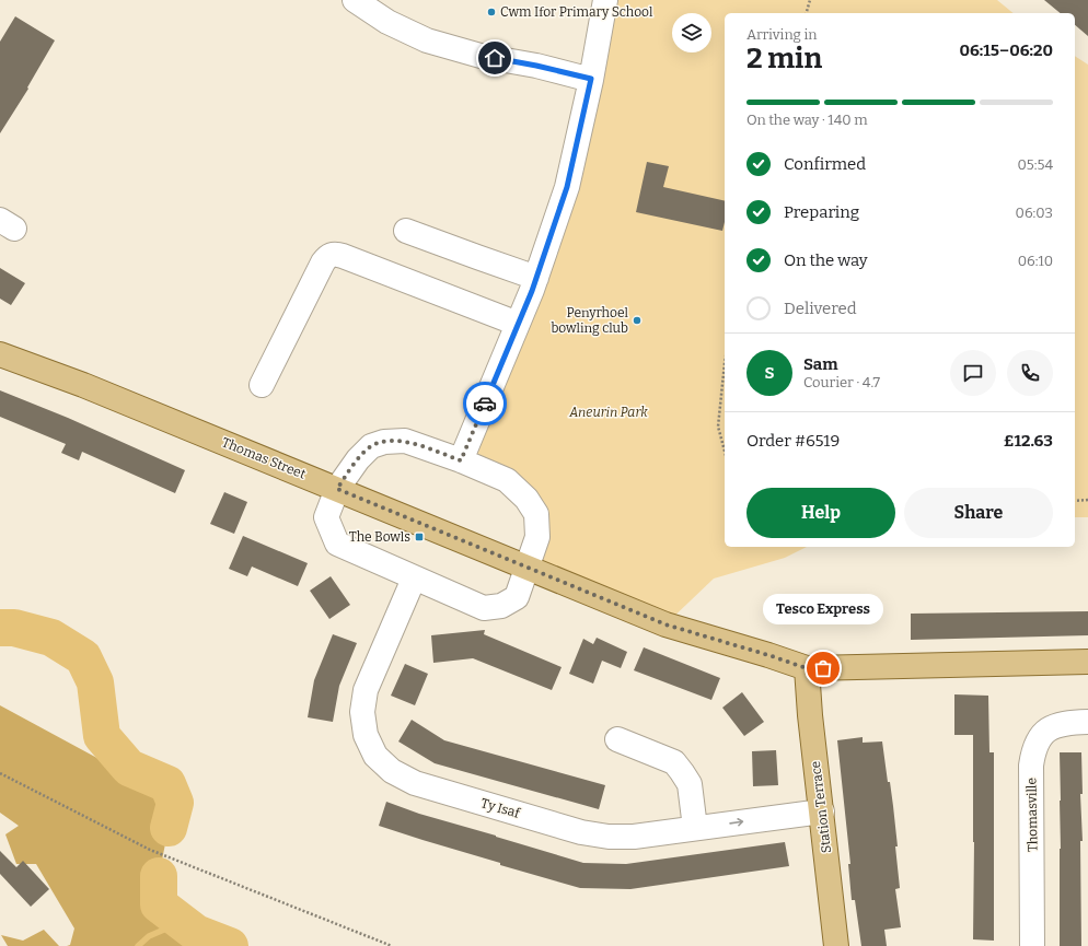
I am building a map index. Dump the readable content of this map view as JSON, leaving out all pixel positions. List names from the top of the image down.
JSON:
{
  "streets": {
    "main road": ["Thomas Street", "Station Terrace"],
    "street": ["Ty Isaf", "Thomasville"]
  },
  "crossings": [
    ["Thomas Street", "Station Terrace"],
    ["Station Terrace", "Ty Isaf"]
  ],
  "parks": ["Aneurin Park"],
  "places": {
    "other": ["Cwm Ifor Primary School", "Penyrhoel bowling club", "Tesco Express"],
    "transit": ["The Bowls"]
  },
  "page": {
    "heading": ["2 min", "Arriving in", "06:15–06:20"],
    "panel": [
      "Sam",
      "Courier · 4.7",
      "Order #6519",
      "£12.63"
    ],
    "bar": "On the way · 140 m",
    "list": [
      ["Confirmed", "05:54"],
      ["Preparing", "06:03"],
      ["On the way", "06:10"],
      "Delivered"
    ],
    "round": "S",
    "buttons": ["Help", "Share"],
    "bubble": "Tesco Express"
  }
}
